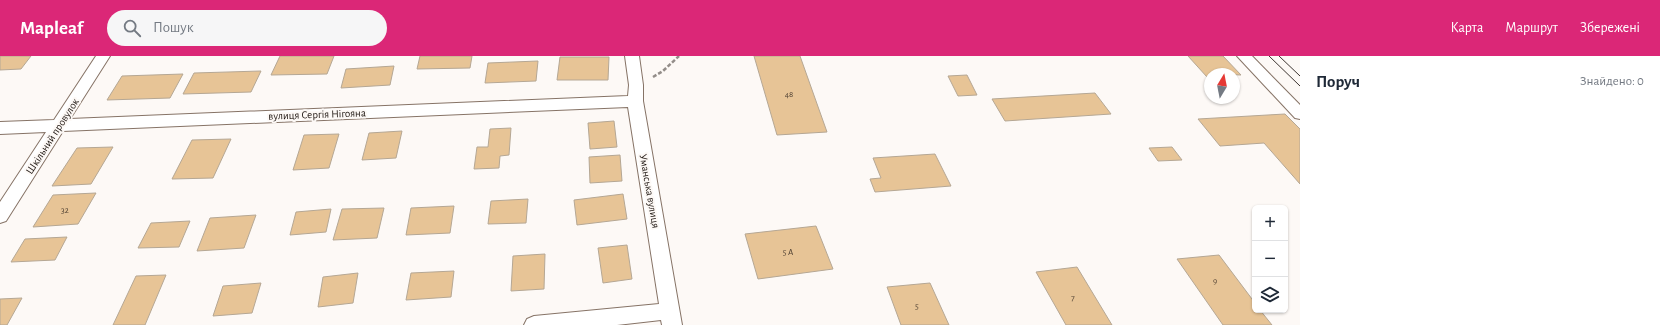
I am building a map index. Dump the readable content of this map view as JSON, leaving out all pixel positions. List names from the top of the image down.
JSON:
{
  "streets": {
    "street": ["вулиця Сергія Нігояна", "Шкільний провулок", "Уманська вулиця"]
  },
  "crossings": [
    ["вулиця Сергія Нігояна", "Шкільний провулок"],
    ["вулиця Сергія Нігояна", "Уманська вулиця"]
  ],
  "house_numbers": [
    "48",
    "32",
    "5 А",
    "9",
    "7",
    "5"
  ],
  "north": "top",
  "page": {
    "header": "Mapleaf",
    "search": "Пошук",
    "nav": ["Карта", "Маршрут", "Збережені"],
    "heading": ["Поруч", "Знайдено: 0"],
    "map_buttons": ["+", "−"]
  }
}
